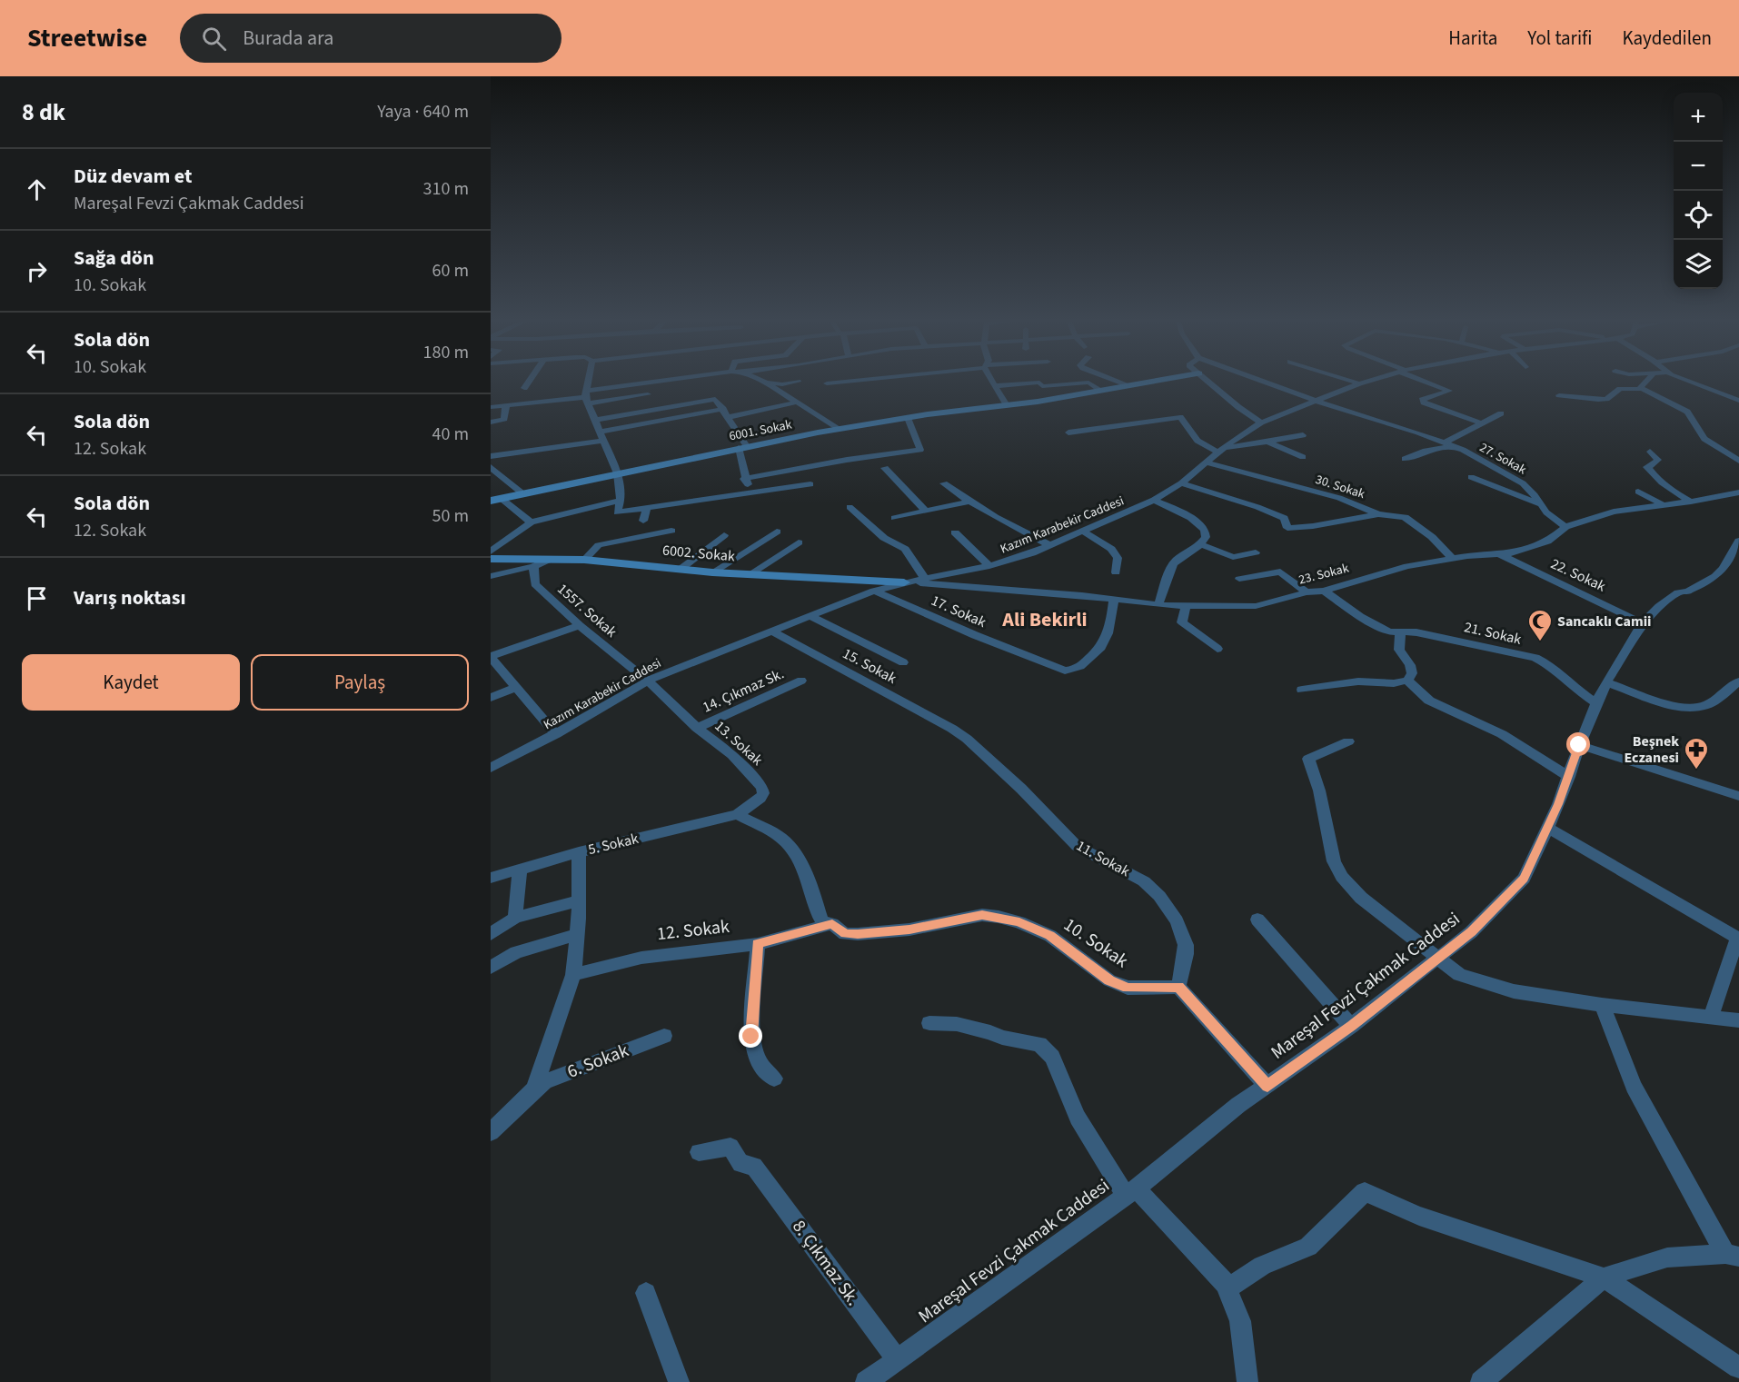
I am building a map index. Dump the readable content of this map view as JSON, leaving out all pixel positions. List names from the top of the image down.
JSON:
{
  "streets": {
    "street": [
      "6001. Sokak",
      "27. Sokak",
      "30. Sokak",
      "Kazım Karabekir Caddesi",
      "6002. Sokak",
      "23. Sokak",
      "22. Sokak",
      "1557. Sokak",
      "17. Sokak",
      "21. Sokak",
      "15. Sokak",
      "14. Çıkmaz Sk.",
      "13. Sokak",
      "5. Sokak",
      "11. Sokak",
      "12. Sokak",
      "10. Sokak",
      "Mareşal Fevzi Çakmak Caddesi",
      "6. Sokak",
      "8. Çıkmaz Sk."
    ]
  },
  "crossings": [
    ["27. Sokak", "Kazım Karabekir Caddesi"],
    ["27. Sokak", "23. Sokak"],
    ["30. Sokak", "Kazım Karabekir Caddesi"],
    ["30. Sokak", "23. Sokak"],
    ["Kazım Karabekir Caddesi", "6002. Sokak"],
    ["Kazım Karabekir Caddesi", "23. Sokak"],
    ["Kazım Karabekir Caddesi", "1557. Sokak"],
    ["Kazım Karabekir Caddesi", "17. Sokak"],
    ["Kazım Karabekir Caddesi", "15. Sokak"],
    ["Kazım Karabekir Caddesi", "13. Sokak"],
    ["6002. Sokak", "23. Sokak"],
    ["23. Sokak", "22. Sokak"],
    ["23. Sokak", "17. Sokak"],
    ["23. Sokak", "21. Sokak"],
    ["22. Sokak", "Mareşal Fevzi Çakmak Caddesi"],
    ["1557. Sokak", "13. Sokak"],
    ["21. Sokak", "Mareşal Fevzi Çakmak Caddesi"],
    ["15. Sokak", "11. Sokak"],
    ["14. Çıkmaz Sk.", "13. Sokak"],
    ["13. Sokak", "5. Sokak"],
    ["5. Sokak", "6. Sokak"],
    ["11. Sokak", "10. Sokak"],
    ["12. Sokak", "10. Sokak"],
    ["12. Sokak", "6. Sokak"],
    ["Mareşal Fevzi Çakmak Caddesi", "8. Çıkmaz Sk."]
  ],
  "districts": ["Ali Bekirli"],
  "places": {
    "mosque": ["Sancaklı Camii"],
    "pharmacy": ["Beşnek Eczanesi"]
  },
  "page": {
    "header": "Streetwise",
    "search": "Burada ara",
    "nav": ["Harita", "Yol tarifi", "Kaydedilen"],
    "heading": ["8 dk", "Yaya · 640 m"],
    "map_buttons": ["+", "−"],
    "list": [
      ["Düz devam et", "Mareşal Fevzi Çakmak Caddesi", "310 m"],
      ["Sağa dön", "10. Sokak", "60 m"],
      ["Sola dön", "10. Sokak", "180 m"],
      ["Sola dön", "12. Sokak", "40 m"],
      ["Sola dön", "12. Sokak", "50 m"],
      "Varış noktası"
    ],
    "buttons": ["Kaydet", "Paylaş"]
  }
}
